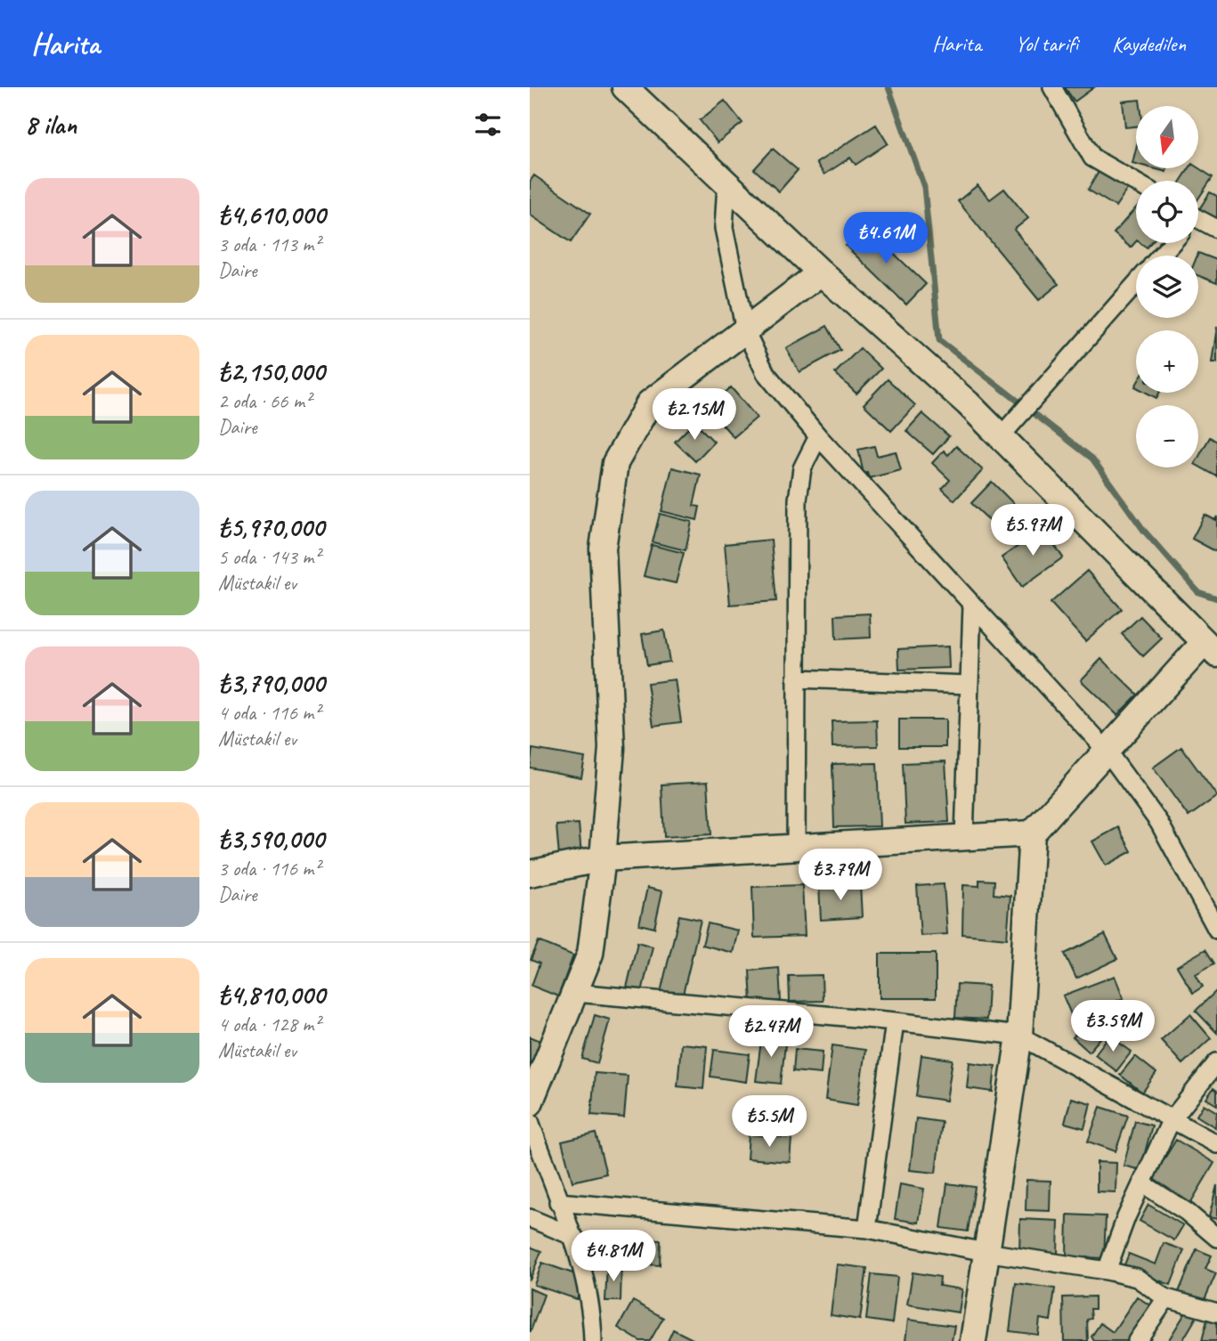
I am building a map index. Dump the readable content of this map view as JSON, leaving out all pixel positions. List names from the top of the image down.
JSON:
{
  "north": "bottom",
  "page": {
    "header": "Harita",
    "nav": ["Harita", "Yol tarifi", "Kaydedilen"],
    "heading": "8 ilan",
    "map_buttons": ["+", "−"],
    "list": [
      {
        "name": "₺4,610,000",
        "note": "3 oda · 113 m² · Daire"
      },
      {
        "name": "₺2,150,000",
        "note": "2 oda · 66 m² · Daire"
      },
      {
        "name": "₺5,970,000",
        "note": "5 oda · 143 m² · Müstakil ev"
      },
      {
        "name": "₺3,790,000",
        "note": "4 oda · 116 m² · Müstakil ev"
      },
      {
        "name": "₺3,590,000",
        "note": "3 oda · 116 m² · Daire"
      },
      {
        "name": "₺4,810,000",
        "note": "4 oda · 128 m² · Müstakil ev"
      }
    ],
    "price": [
      "₺4.61M",
      "₺2.15M",
      "₺5.97M",
      "₺3.79M",
      "₺3.59M",
      "₺2.47M",
      "₺5.5M",
      "₺4.81M"
    ]
  }
}
